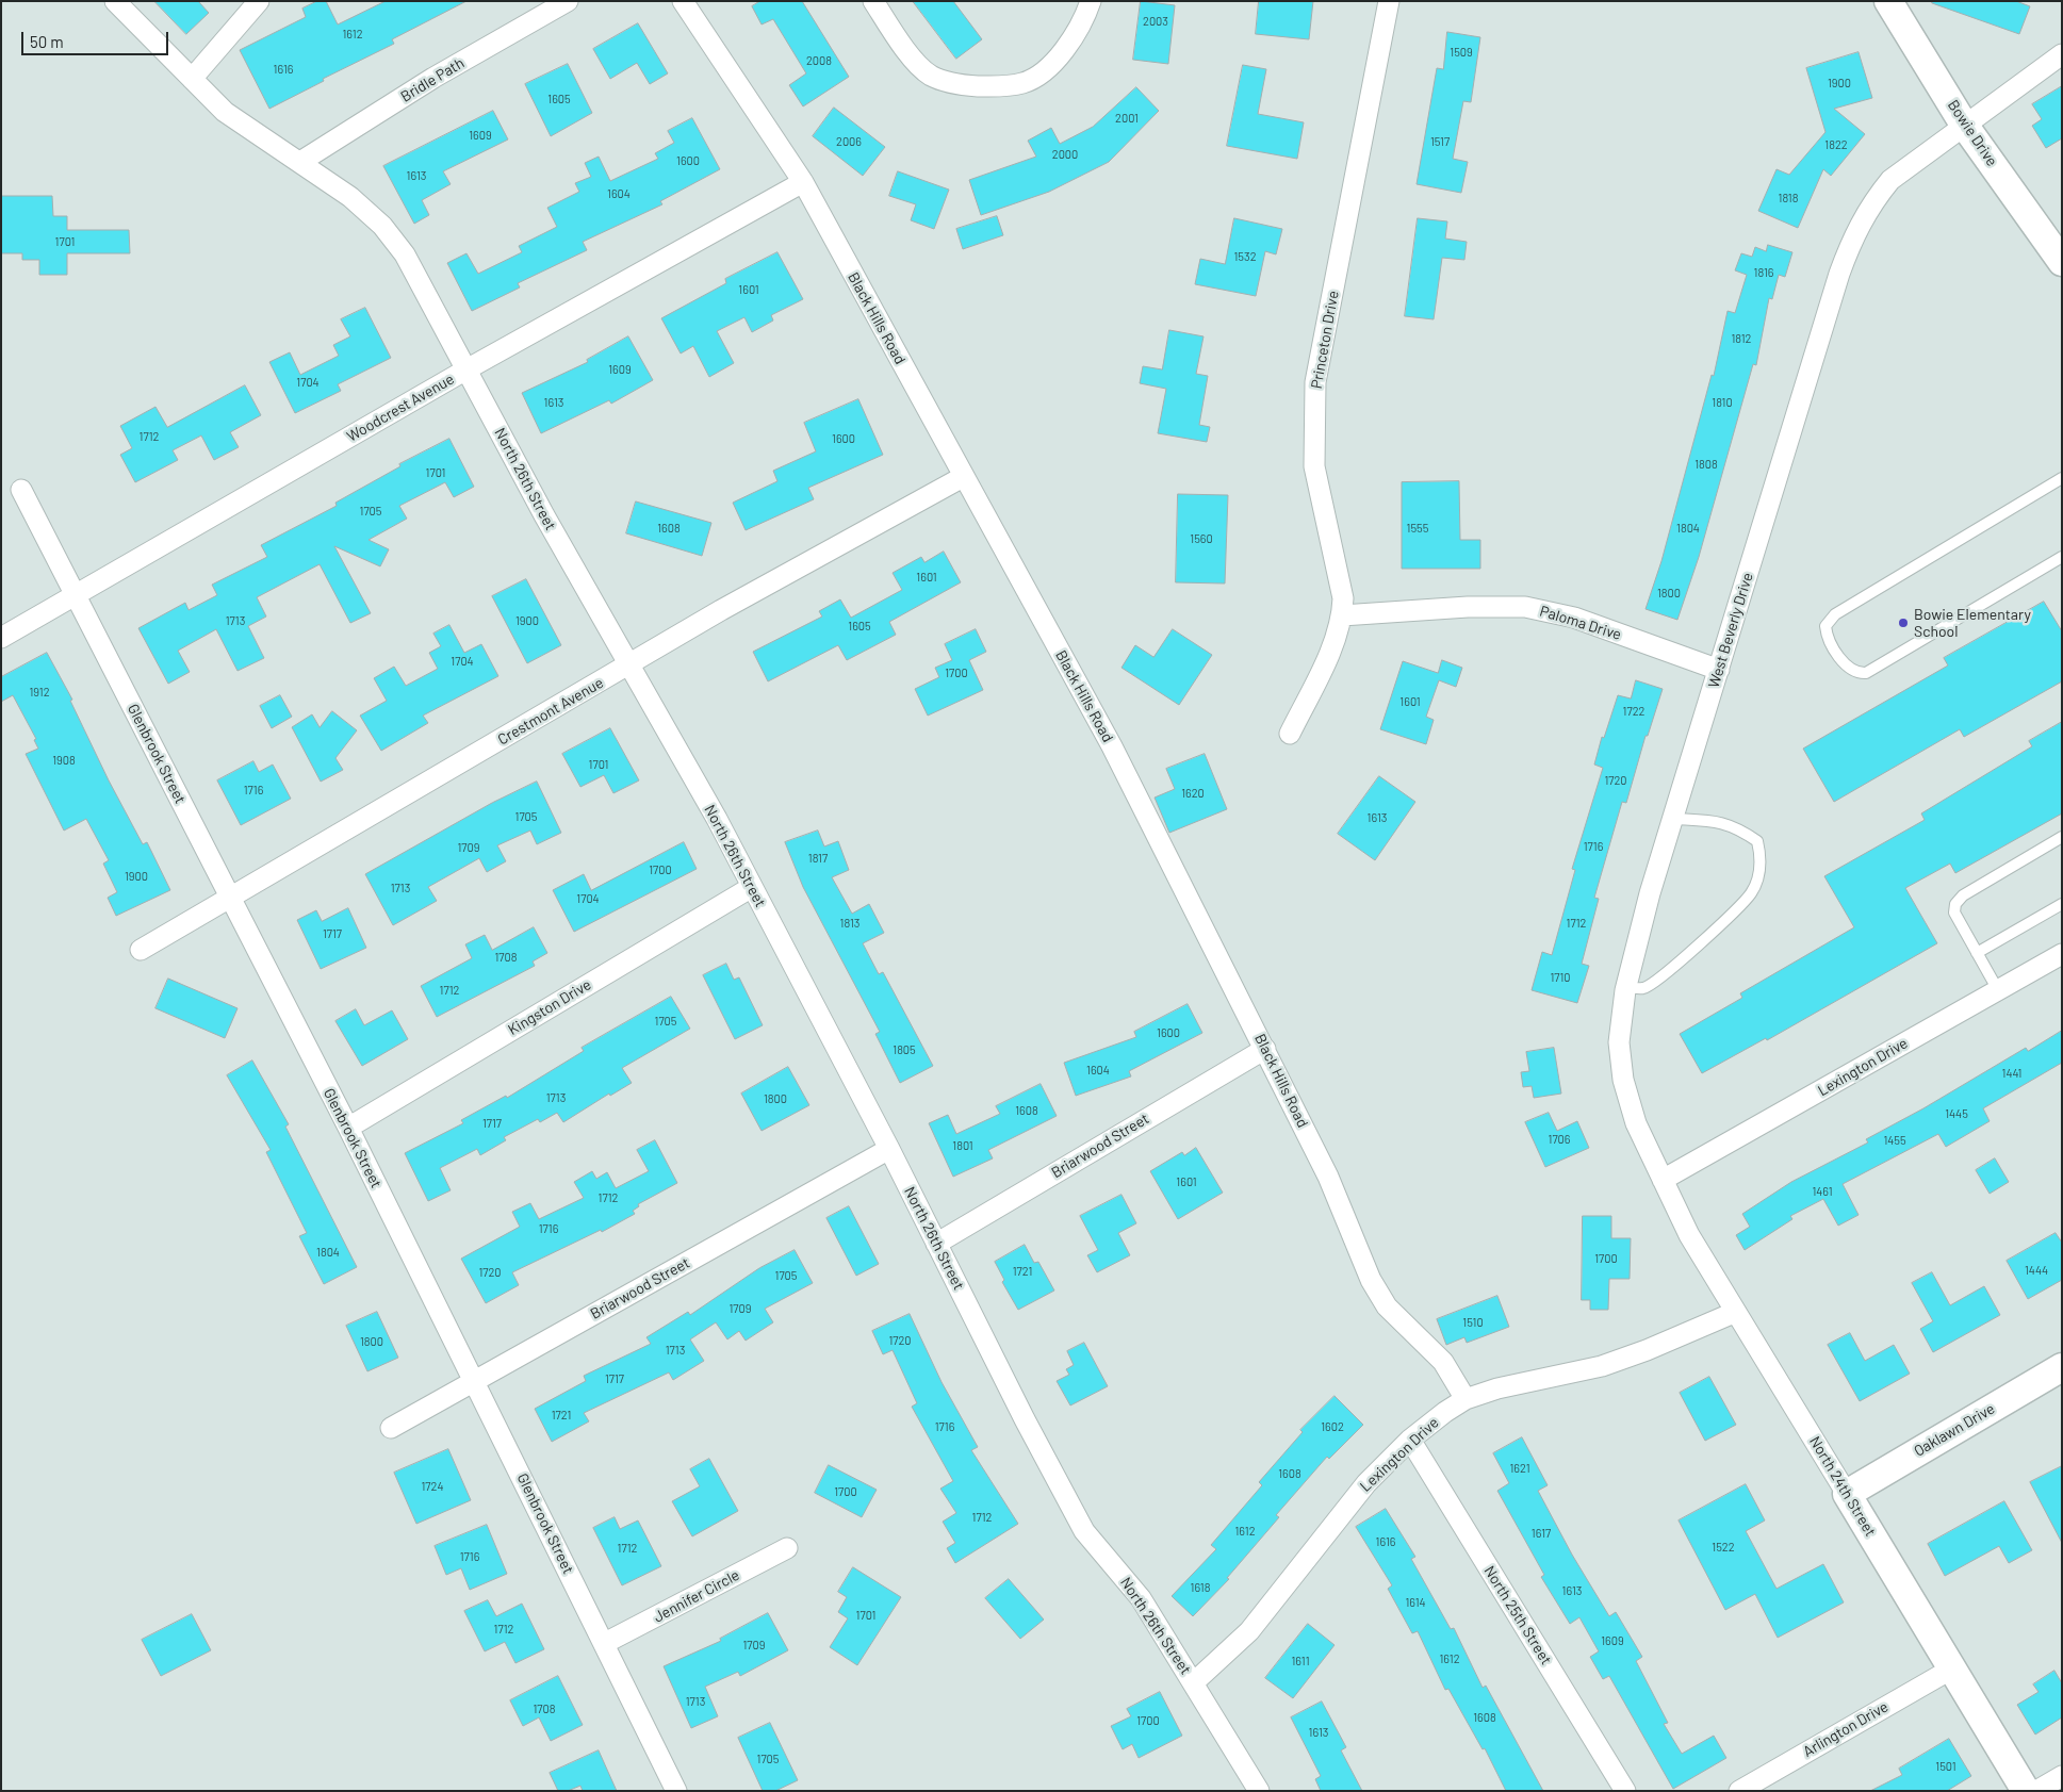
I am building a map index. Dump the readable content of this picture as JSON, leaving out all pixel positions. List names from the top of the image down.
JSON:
{
  "streets": {
    "street": [
      "Bridle Path",
      "Bowie Drive",
      "Black Hills Road",
      "Princeton Drive",
      "Woodcrest Avenue",
      "North 26th Street",
      "Paloma Drive",
      "West Beverly Drive",
      "Crestmont Avenue",
      "Glenbrook Street",
      "Kingston Drive",
      "Lexington Drive",
      "Briarwood Street",
      "Oaklawn Drive",
      "North 24th Street",
      "Jennifer Circle",
      "North 25th Street",
      "Arlington Drive"
    ]
  },
  "crossings": [
    ["Bridle Path", "North 26th Street"],
    ["Bowie Drive", "West Beverly Drive"],
    ["Black Hills Road", "Woodcrest Avenue"],
    ["Black Hills Road", "Crestmont Avenue"],
    ["Black Hills Road", "Lexington Drive"],
    ["Black Hills Road", "Briarwood Street"],
    ["Princeton Drive", "Paloma Drive"],
    ["Woodcrest Avenue", "North 26th Street"],
    ["Woodcrest Avenue", "Glenbrook Street"],
    ["North 26th Street", "Crestmont Avenue"],
    ["North 26th Street", "Kingston Drive"],
    ["North 26th Street", "Lexington Drive"],
    ["North 26th Street", "Briarwood Street"],
    ["Paloma Drive", "West Beverly Drive"],
    ["West Beverly Drive", "Lexington Drive"],
    ["West Beverly Drive", "North 24th Street"],
    ["Crestmont Avenue", "Glenbrook Street"],
    ["Glenbrook Street", "Kingston Drive"],
    ["Glenbrook Street", "Briarwood Street"],
    ["Glenbrook Street", "Jennifer Circle"],
    ["Lexington Drive", "North 24th Street"],
    ["Lexington Drive", "North 25th Street"],
    ["Oaklawn Drive", "North 24th Street"],
    ["North 24th Street", "Arlington Drive"]
  ],
  "places": ["Bowie Elementary School"],
  "house_numbers": [
    "2003",
    "1612",
    "1509",
    "2008",
    "1616",
    "1900",
    "1605",
    "2001",
    "1609",
    "2006",
    "1517",
    "1822",
    "2000",
    "1600",
    "1613",
    "1604",
    "1818",
    "1701",
    "1532",
    "1816",
    "1601",
    "1812",
    "1609",
    "1704",
    "1613",
    "1810",
    "1712",
    "1600",
    "1808",
    "1701",
    "1705",
    "1608",
    "1555",
    "1804",
    "1560",
    "1601",
    "1800",
    "1713",
    "1900",
    "1605",
    "1704",
    "1700",
    "1912",
    "1601",
    "1722",
    "1908",
    "1701",
    "1720",
    "1716",
    "1620",
    "1705",
    "1613",
    "1716",
    "1709",
    "1817",
    "1700",
    "1900",
    "1713",
    "1704",
    "1813",
    "1712",
    "1717",
    "1708",
    "1710",
    "1712",
    "1705",
    "1600",
    "1805",
    "1604",
    "1441",
    "1713",
    "1800",
    "1608",
    "1445",
    "1717",
    "1706",
    "1455",
    "1801",
    "1601",
    "1461",
    "1712",
    "1716",
    "1804",
    "1700",
    "1444",
    "1721",
    "1720",
    "1705",
    "1709",
    "1510",
    "1720",
    "1800",
    "1713",
    "1717",
    "1721",
    "1716",
    "1602",
    "1621",
    "1608",
    "1724",
    "1700",
    "1712",
    "1612",
    "1617",
    "1616",
    "1522",
    "1712",
    "1716",
    "1618",
    "1613",
    "1614",
    "1701",
    "1712",
    "1609",
    "1709",
    "1612",
    "1611",
    "1713",
    "1708",
    "1608",
    "1700",
    "1613",
    "1705",
    "1501"
  ],
  "scale_bar": "50 m"
}
